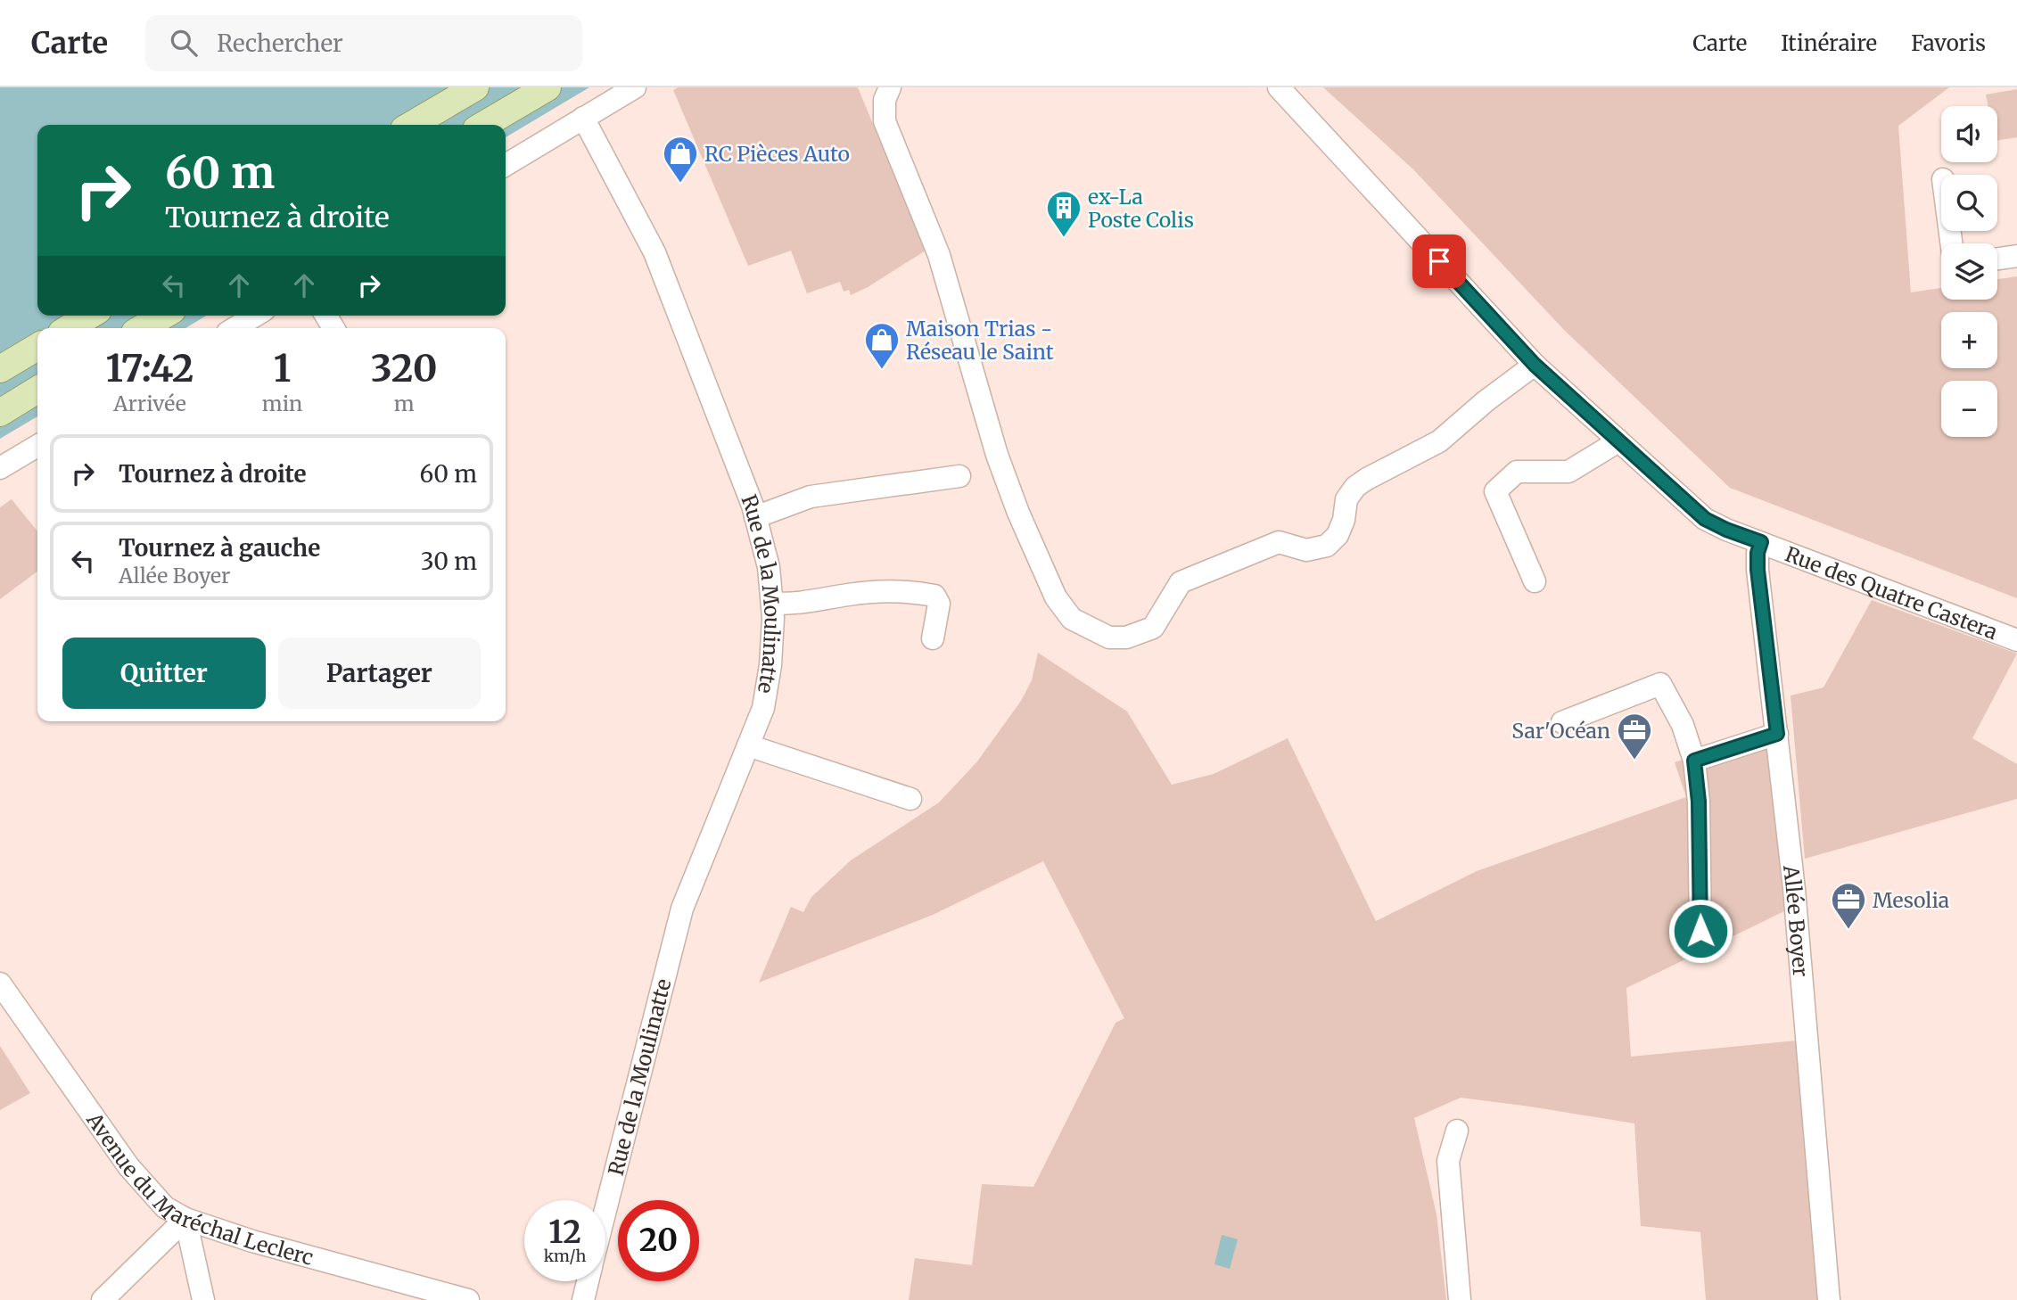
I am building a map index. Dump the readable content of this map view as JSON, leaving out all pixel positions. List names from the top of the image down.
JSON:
{
  "streets": {
    "street": [
      "Rue des Quatre Castera",
      "Rue de la Moulinatte",
      "Allée Boyer",
      "Avenue du Maréchal Leclerc"
    ]
  },
  "crossings": [
    ["Rue des Quatre Castera", "Allée Boyer"]
  ],
  "places": {
    "shop": ["RC Pièces Auto", "Maison Trias - Réseau le Saint"],
    "building": ["ex-La Poste Colis"],
    "office": ["Sar'Océan", "Mesolia"]
  },
  "page": {
    "header": "Carte",
    "search": "Rechercher",
    "nav": ["Carte", "Itinéraire", "Favoris"],
    "map_buttons": ["+", "−"],
    "turn": ["60 m", "Tournez à droite"],
    "eta": [
      "17:42",
      "Arrivée",
      "1",
      "min",
      "320",
      "m"
    ],
    "list": [
      {
        "name": "Tournez à droite",
        "value": "60 m"
      },
      {
        "name": "Tournez à gauche",
        "note": "Allée Boyer",
        "value": "30 m"
      }
    ],
    "buttons": ["Quitter", "Partager"],
    "speed": "12 km/h",
    "limit": "20"
  }
}
